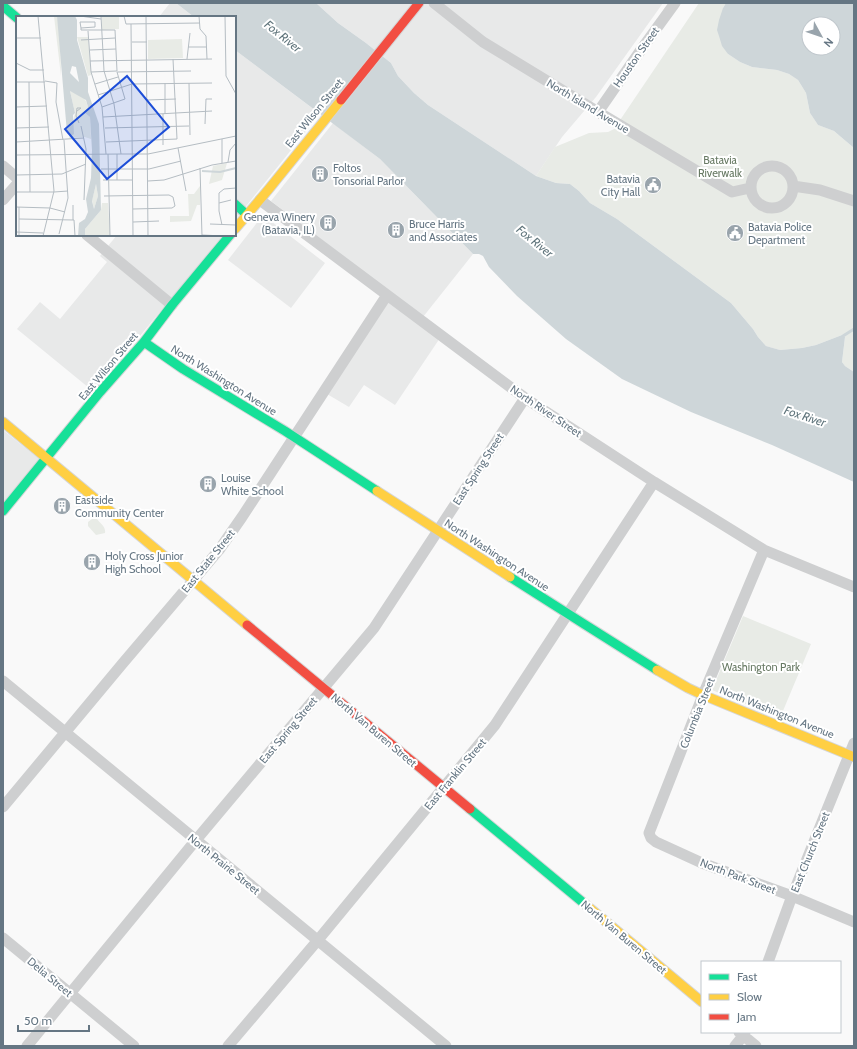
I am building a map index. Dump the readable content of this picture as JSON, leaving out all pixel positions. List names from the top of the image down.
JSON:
{
  "streets": {
    "main road": ["East Wilson Street", "North Washington Avenue", "North Van Buren Street"],
    "street": [
      "Houston Street",
      "North Island Avenue",
      "North River Street",
      "East Spring Street",
      "East State Street",
      "Columbia Street",
      "East Franklin Street",
      "East Church Street",
      "North Prairie Street",
      "North Park Street",
      "Delia Street"
    ]
  },
  "crossings": [
    ["Houston Street", "North Island Avenue"],
    ["East Wilson Street", "North Washington Avenue"],
    ["East Wilson Street", "North River Street"],
    ["East Wilson Street", "North Van Buren Street"],
    ["North Washington Avenue", "East Spring Street"],
    ["North Washington Avenue", "East State Street"],
    ["North Washington Avenue", "Columbia Street"],
    ["North Washington Avenue", "East Franklin Street"],
    ["North Washington Avenue", "East Church Street"],
    ["North River Street", "East Spring Street"],
    ["North River Street", "East State Street"],
    ["North River Street", "Columbia Street"],
    ["North River Street", "East Franklin Street"],
    ["East Spring Street", "North Van Buren Street"],
    ["East Spring Street", "North Prairie Street"],
    ["East Spring Street", "Delia Street"],
    ["East State Street", "North Van Buren Street"],
    ["East State Street", "North Prairie Street"],
    ["Columbia Street", "North Park Street"],
    ["North Van Buren Street", "East Franklin Street"],
    ["East Franklin Street", "North Prairie Street"],
    ["East Church Street", "North Park Street"]
  ],
  "water": ["Fox River"],
  "parks": ["Batavia Riverwalk", "Washington Park"],
  "places": {
    "building": [
      "Foltos Tonsorial Parlor",
      "Geneva Winery (Batavia, IL)",
      "Bruce Harris and Associates",
      "Louise White School",
      "Eastside Community Center",
      "Holy Cross Junior High School"
    ],
    "public building": ["Batavia City Hall", "Batavia Police Department"]
  },
  "legend": ["Fast", "Slow", "Jam"],
  "scale_bar": "50 m",
  "north": "bottom right"
}
